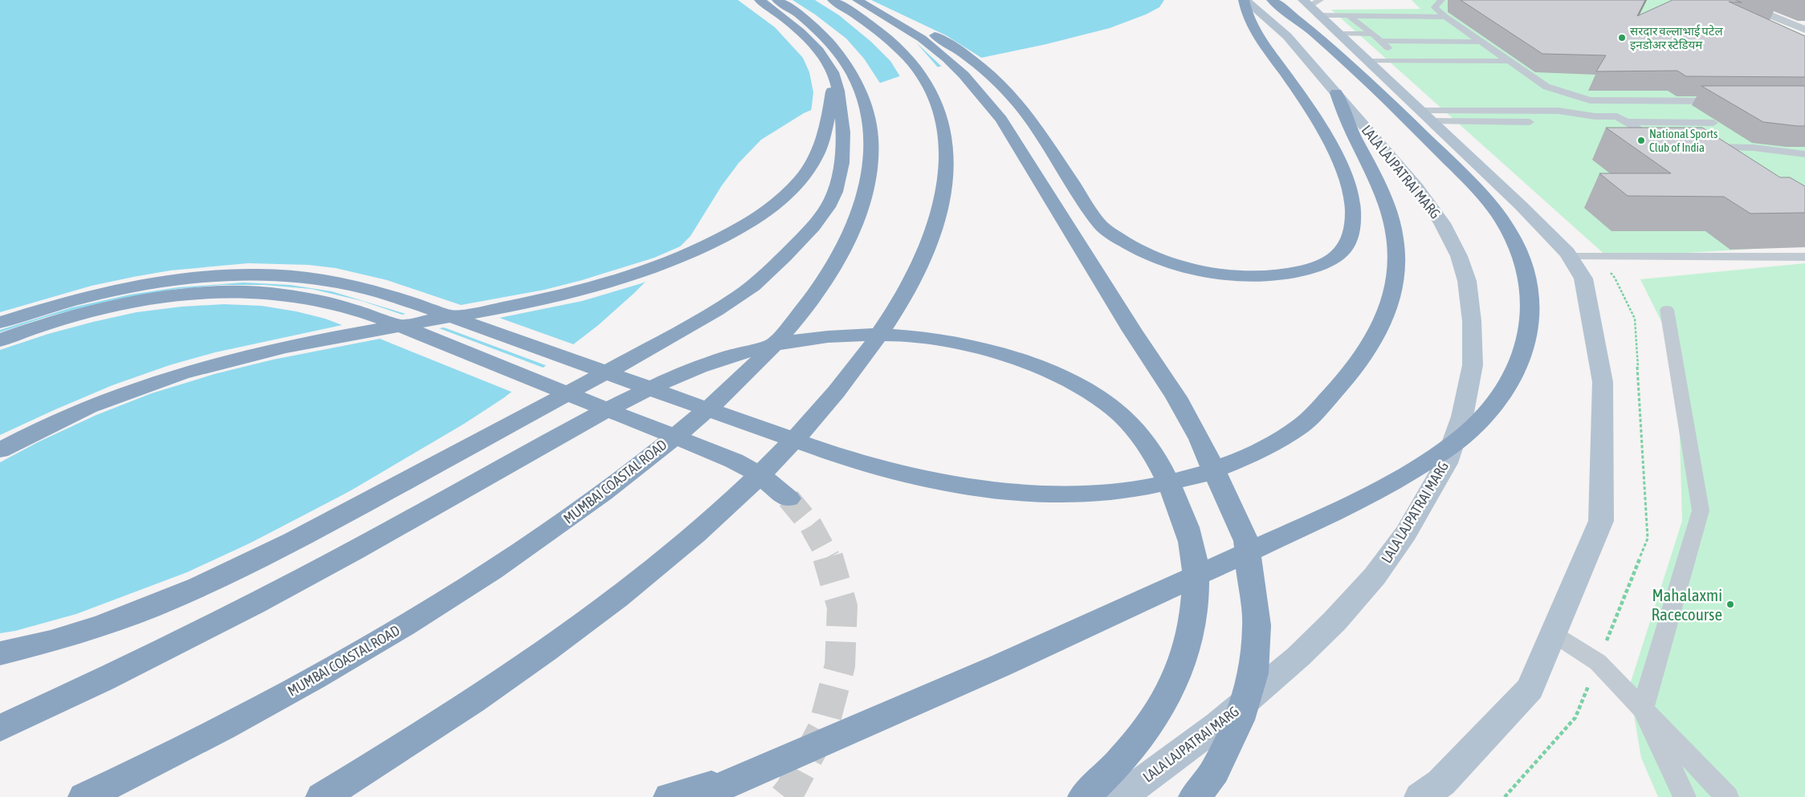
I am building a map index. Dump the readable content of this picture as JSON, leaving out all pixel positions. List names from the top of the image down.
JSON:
{
  "streets": {
    "highway": ["MUMBAI COASTAL ROAD"],
    "main road": ["LALA LAJPATRAI MARG"]
  },
  "places": ["सरदार वल्लाभाई पटेल इनडोअर स्टेडियम", "National Sports Club of India", "Mahalaxmi Racecourse"]
}
